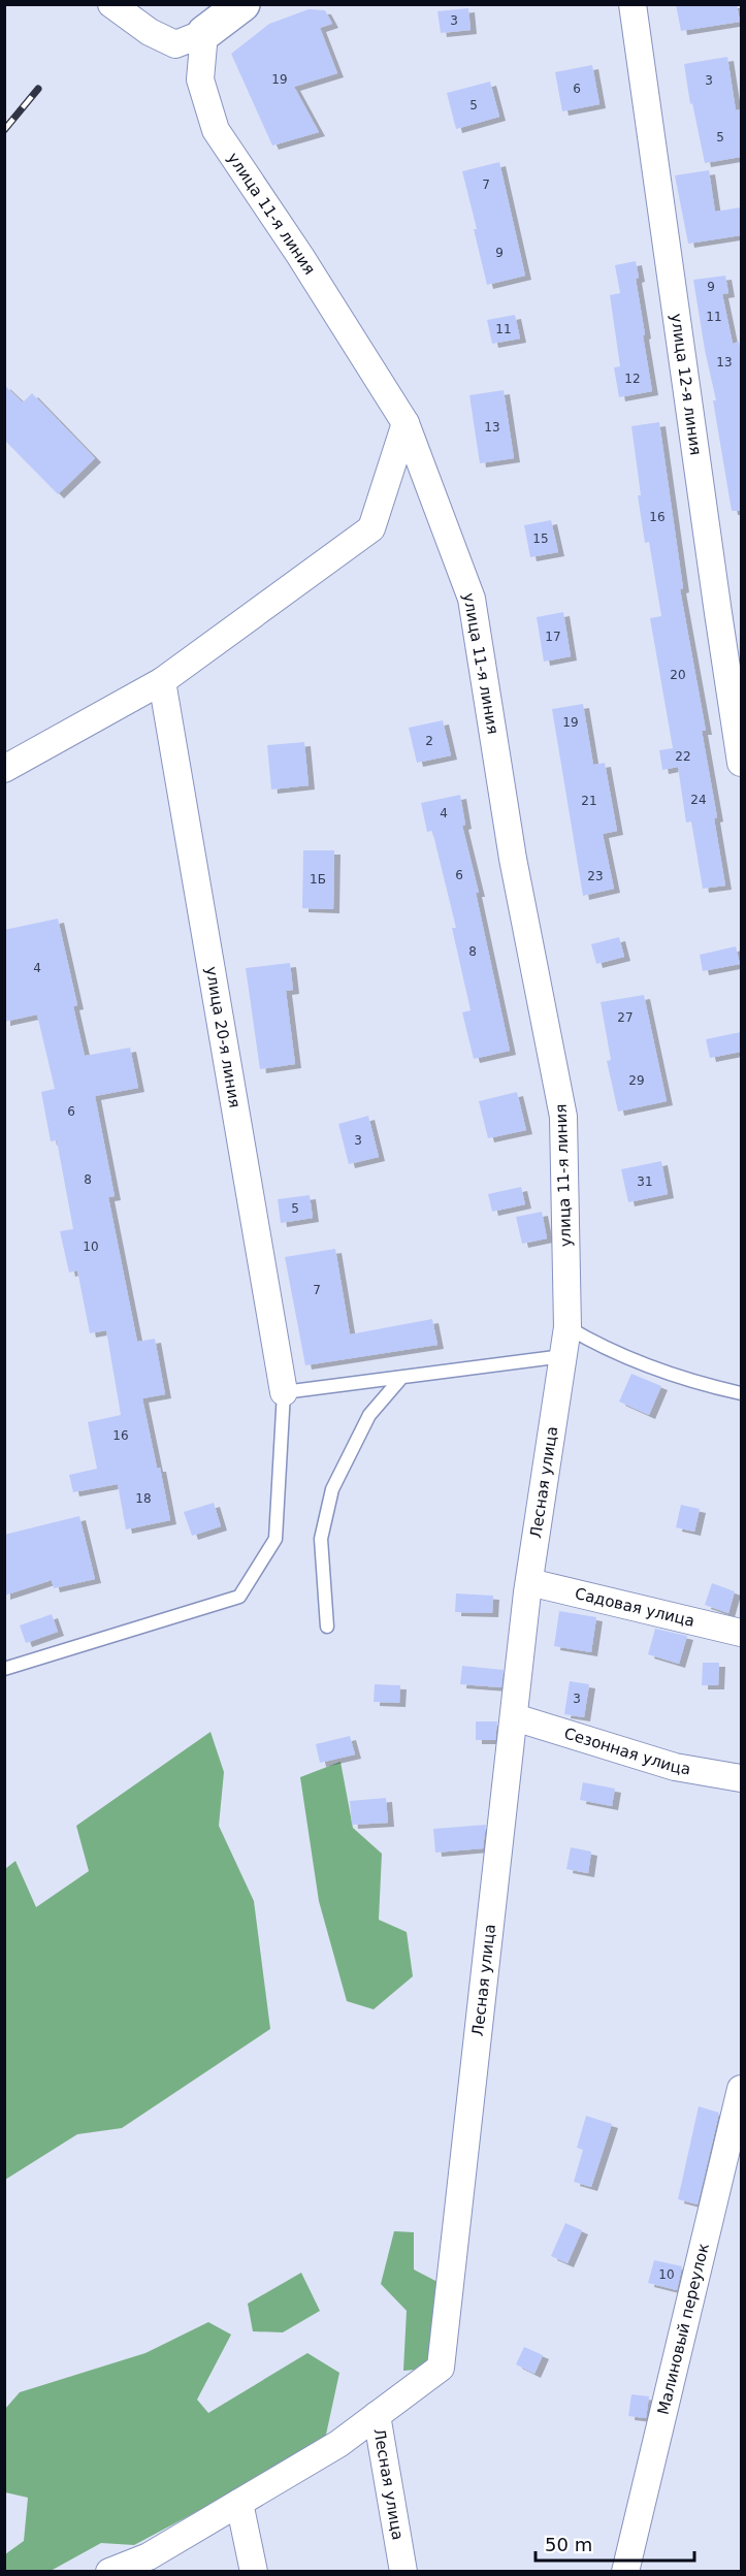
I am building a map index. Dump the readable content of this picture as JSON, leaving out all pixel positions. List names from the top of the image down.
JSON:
{
  "streets": {
    "street": [
      "улица 11-я линия",
      "улица 12-я линия",
      "улица 20-я линия",
      "Лесная улица",
      "Садовая улица",
      "Сезонная улица",
      "Малиновый переулок"
    ]
  },
  "crossings": [
    ["улица 11-я линия", "Лесная улица"],
    ["Лесная улица", "Садовая улица"],
    ["Лесная улица", "Сезонная улица"]
  ],
  "house_numbers": [
    "3",
    "19",
    "3",
    "6",
    "5",
    "5",
    "7",
    "9",
    "9",
    "11",
    "11",
    "13",
    "12",
    "13",
    "16",
    "15",
    "17",
    "20",
    "19",
    "2",
    "22",
    "24",
    "21",
    "4",
    "6",
    "23",
    "1Б",
    "8",
    "4",
    "27",
    "29",
    "6",
    "3",
    "8",
    "31",
    "5",
    "10",
    "7",
    "16",
    "18",
    "3",
    "10"
  ],
  "scale_bar": "50 m"
}
